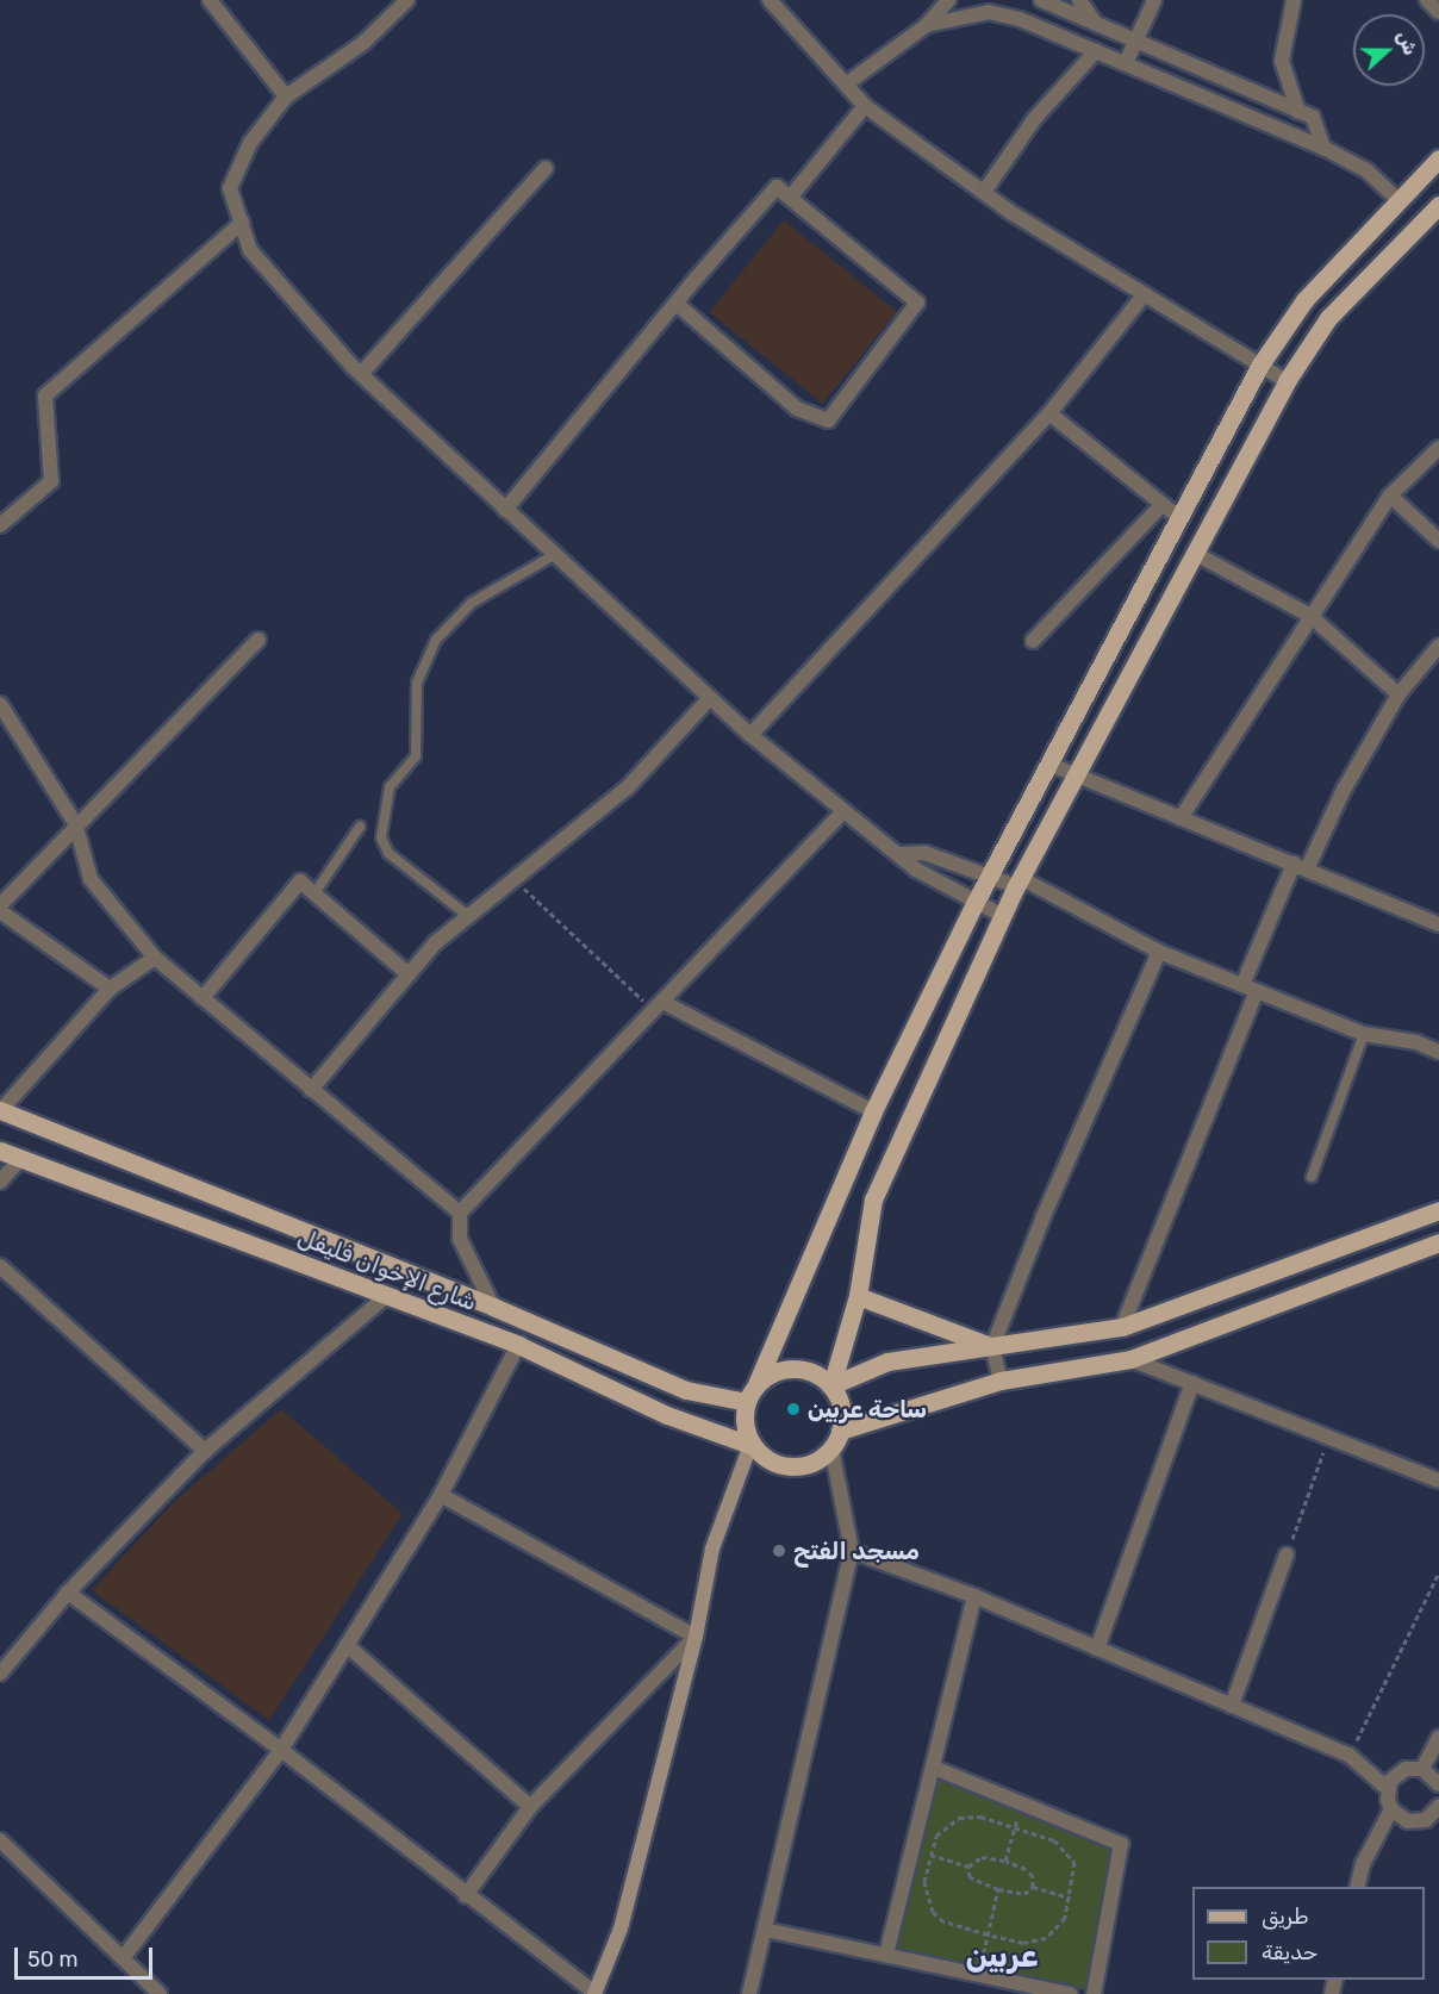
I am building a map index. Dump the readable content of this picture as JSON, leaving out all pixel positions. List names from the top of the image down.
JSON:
{
  "streets": {
    "main road": ["شارع الإخوان فليفل"]
  },
  "districts": ["عربين"],
  "places": ["ساحة عربين", "مسجد الفتح"],
  "legend": ["طريق", "حديقة"],
  "scale_bar": "50 m",
  "north": "right"
}
